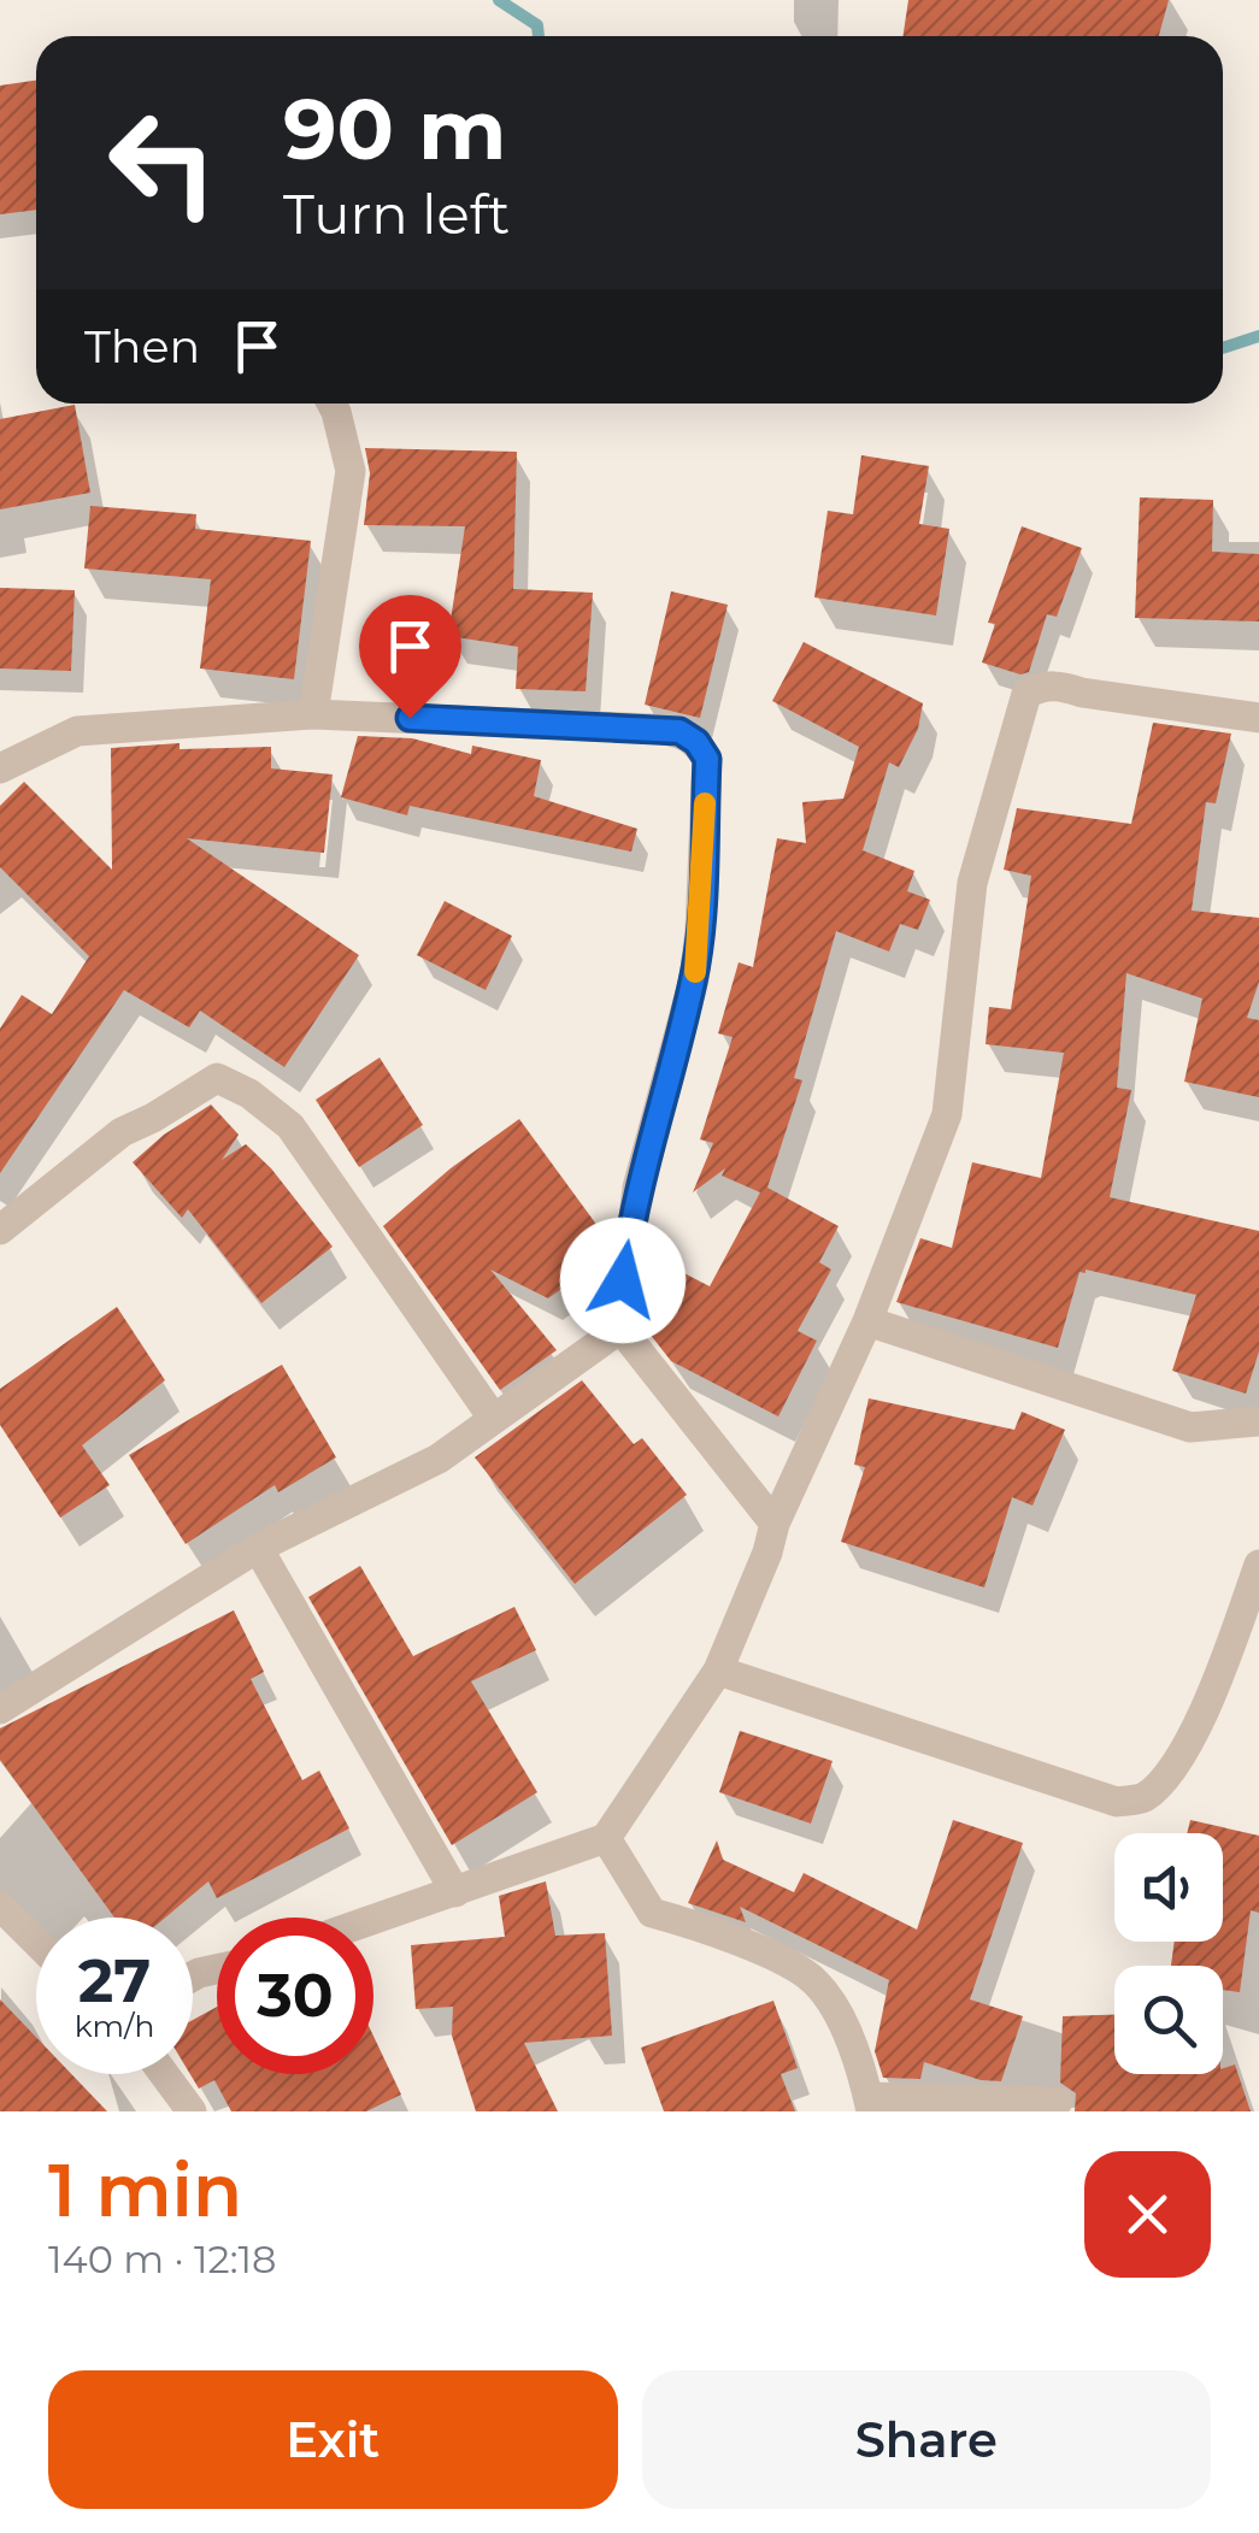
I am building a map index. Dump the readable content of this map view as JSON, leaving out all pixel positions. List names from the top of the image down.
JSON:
{
  "page": {
    "turn": ["90 m", "Turn left"],
    "then": "Then",
    "speed": "27 km/h",
    "limit": "30",
    "heading": ["1 min", "140 m · 12:18"],
    "buttons": ["Exit", "Share"]
  }
}
